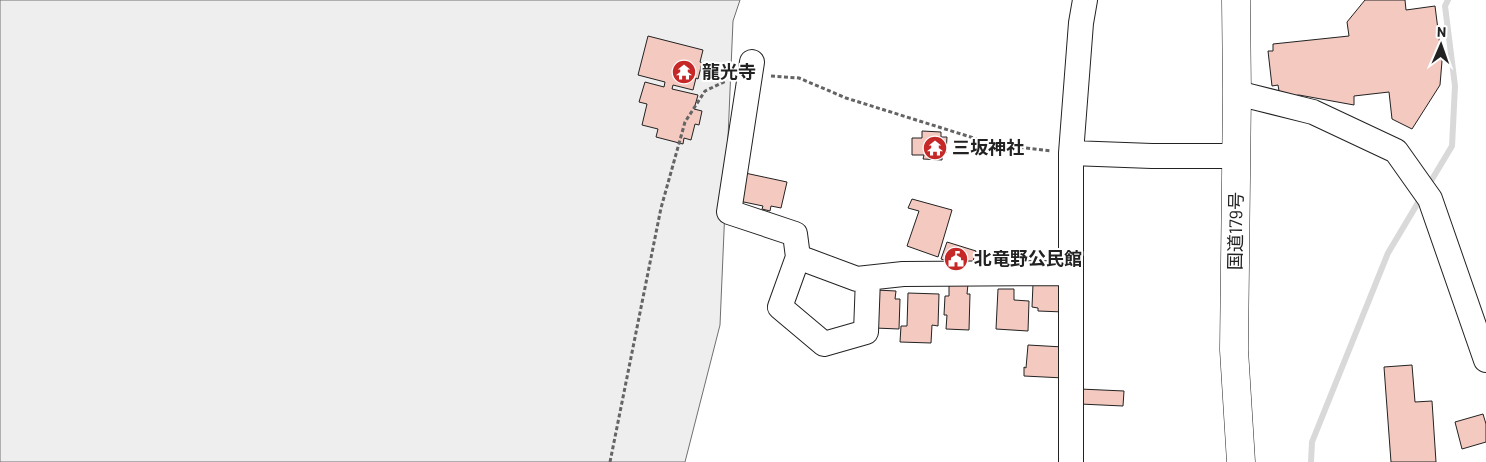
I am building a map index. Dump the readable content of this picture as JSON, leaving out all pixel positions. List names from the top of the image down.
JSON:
{
  "streets": {
    "highway": ["国道179号"]
  },
  "places": {
    "temple": ["龍光寺", "三坂神社"],
    "public building": ["北竜野公民館"]
  },
  "north": "top"
}
